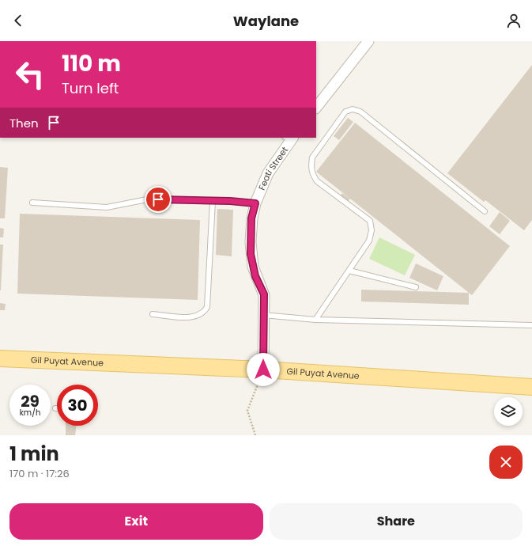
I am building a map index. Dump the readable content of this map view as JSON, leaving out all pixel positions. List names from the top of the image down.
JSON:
{
  "streets": {
    "main road": ["Gil Puyat Avenue"],
    "street": ["Feati Street"]
  },
  "crossings": [
    ["Feati Street", "Gil Puyat Avenue"]
  ],
  "page": {
    "header": "Waylane",
    "turn": ["110 m", "Turn left"],
    "then": "Then",
    "speed": "29 km/h",
    "limit": "30",
    "heading": ["1 min", "170 m · 17:26"],
    "buttons": ["Exit", "Share"]
  }
}
